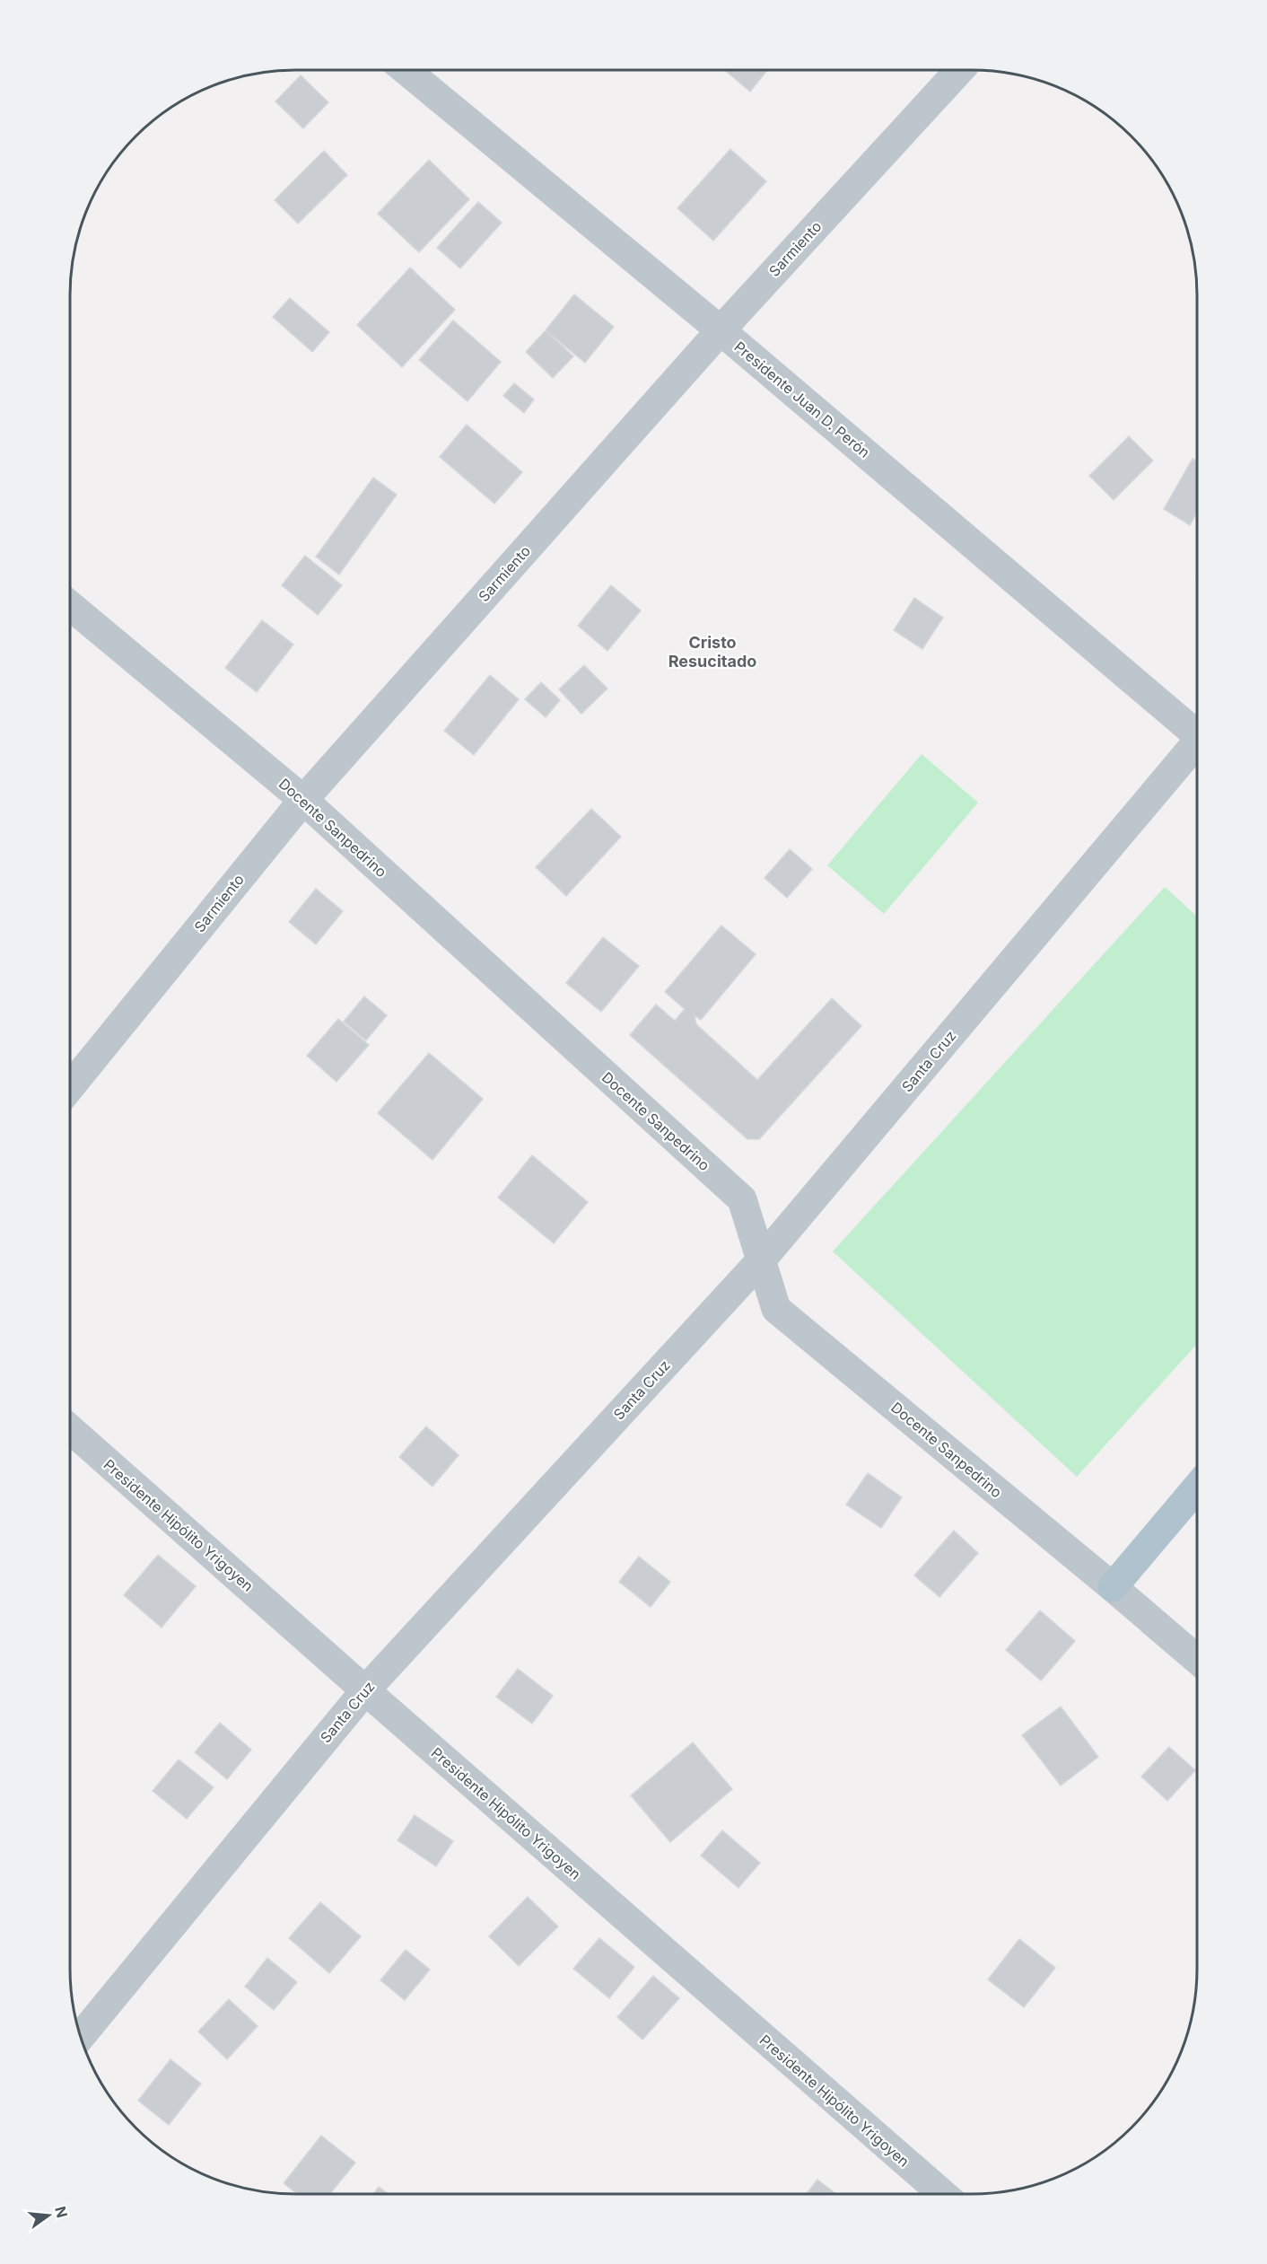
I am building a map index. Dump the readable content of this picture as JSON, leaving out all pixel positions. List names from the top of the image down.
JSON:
{
  "streets": {
    "street": [
      "Sarmiento",
      "Presidente Juan D. Perón",
      "Docente Sanpedrino",
      "Santa Cruz",
      "Presidente Hipólito Yrigoyen"
    ]
  },
  "crossings": [
    ["Sarmiento", "Presidente Juan D. Perón"],
    ["Sarmiento", "Docente Sanpedrino"],
    ["Docente Sanpedrino", "Santa Cruz"],
    ["Santa Cruz", "Presidente Hipólito Yrigoyen"]
  ],
  "districts": ["Cristo Resucitado"],
  "north": "right"
}
